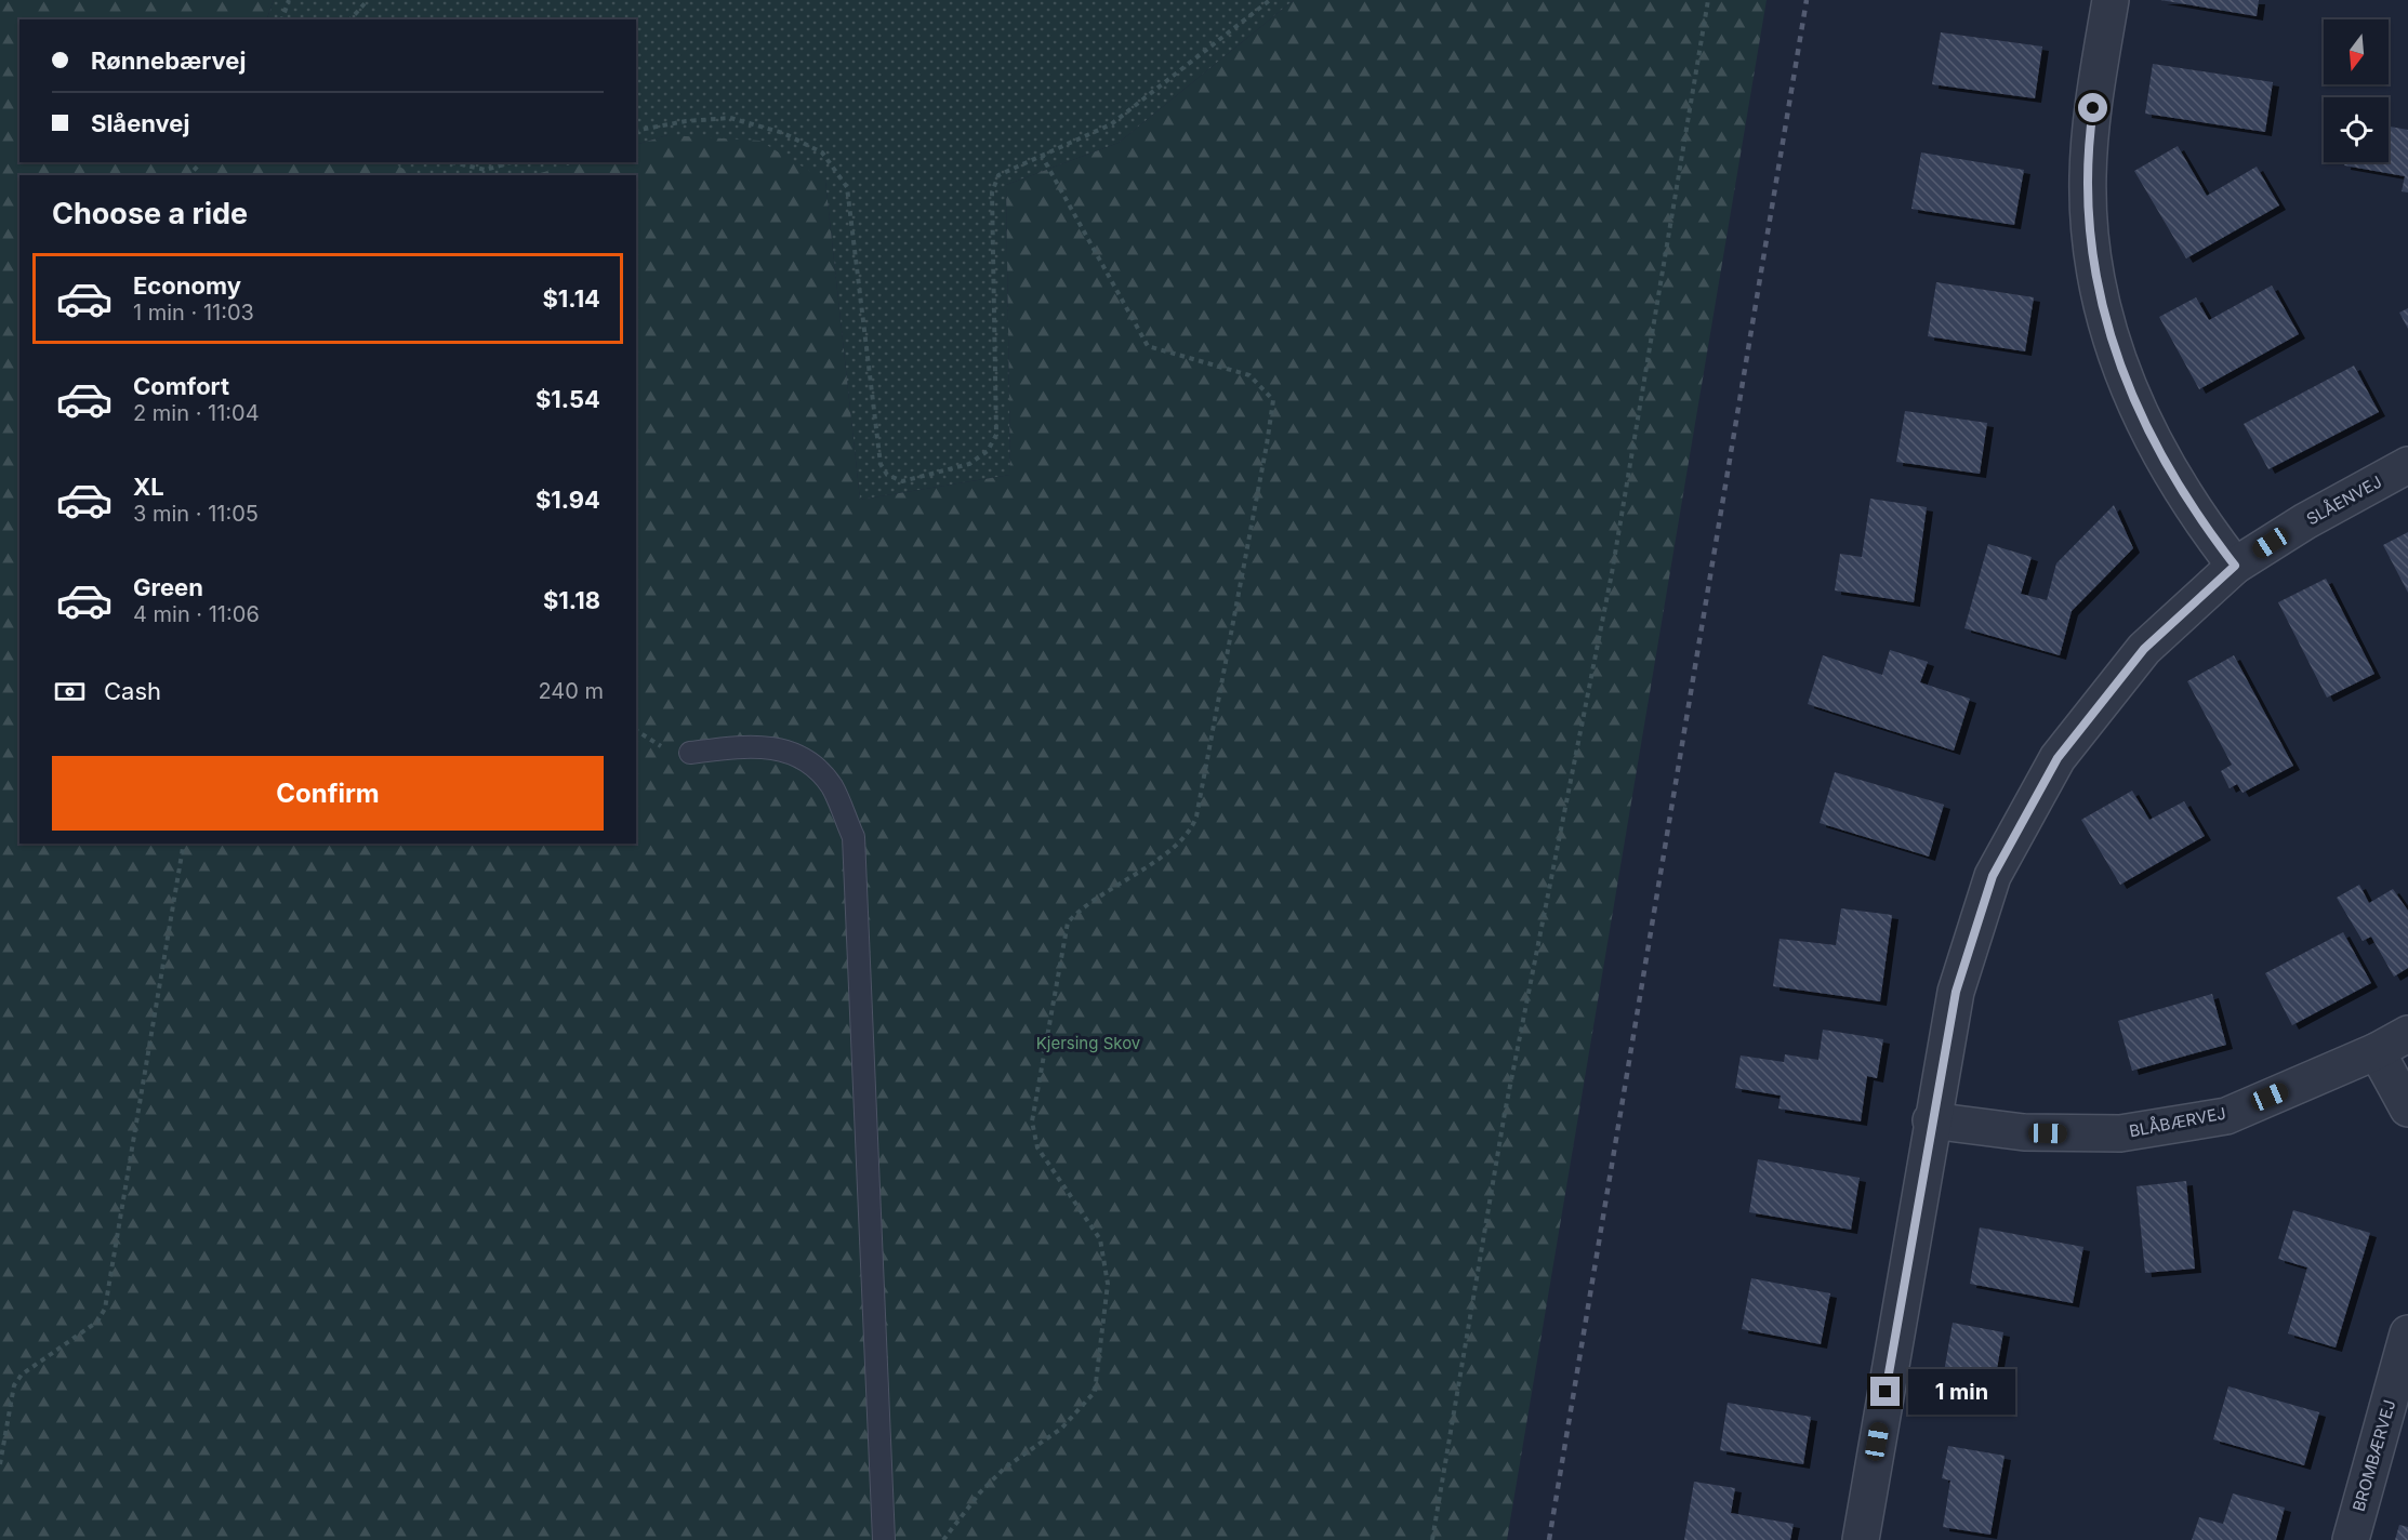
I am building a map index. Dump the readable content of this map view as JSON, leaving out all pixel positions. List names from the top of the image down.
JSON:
{
  "streets": {
    "street": ["SLÅENVEJ", "BLÅBÆRVEJ", "BROMBÆRVEJ"]
  },
  "crossings": [
    ["SLÅENVEJ", "BLÅBÆRVEJ"]
  ],
  "parks": ["Kjersing Skov"],
  "north": "bottom",
  "page": {
    "banner": ["Rønnebærvej", "Slåenvej"],
    "heading": "Choose a ride",
    "list": [
      {
        "name": "Economy",
        "note": "1 min · 11:03",
        "value": "$1.14"
      },
      {
        "name": "Comfort",
        "note": "2 min · 11:04",
        "value": "$1.54"
      },
      {
        "name": "XL",
        "note": "3 min · 11:05",
        "value": "$1.94"
      },
      {
        "name": "Green",
        "note": "4 min · 11:06",
        "value": "$1.18"
      }
    ],
    "pay": ["Cash", "240 m"],
    "buttons": "Confirm",
    "bubble": "1 min"
  }
}
